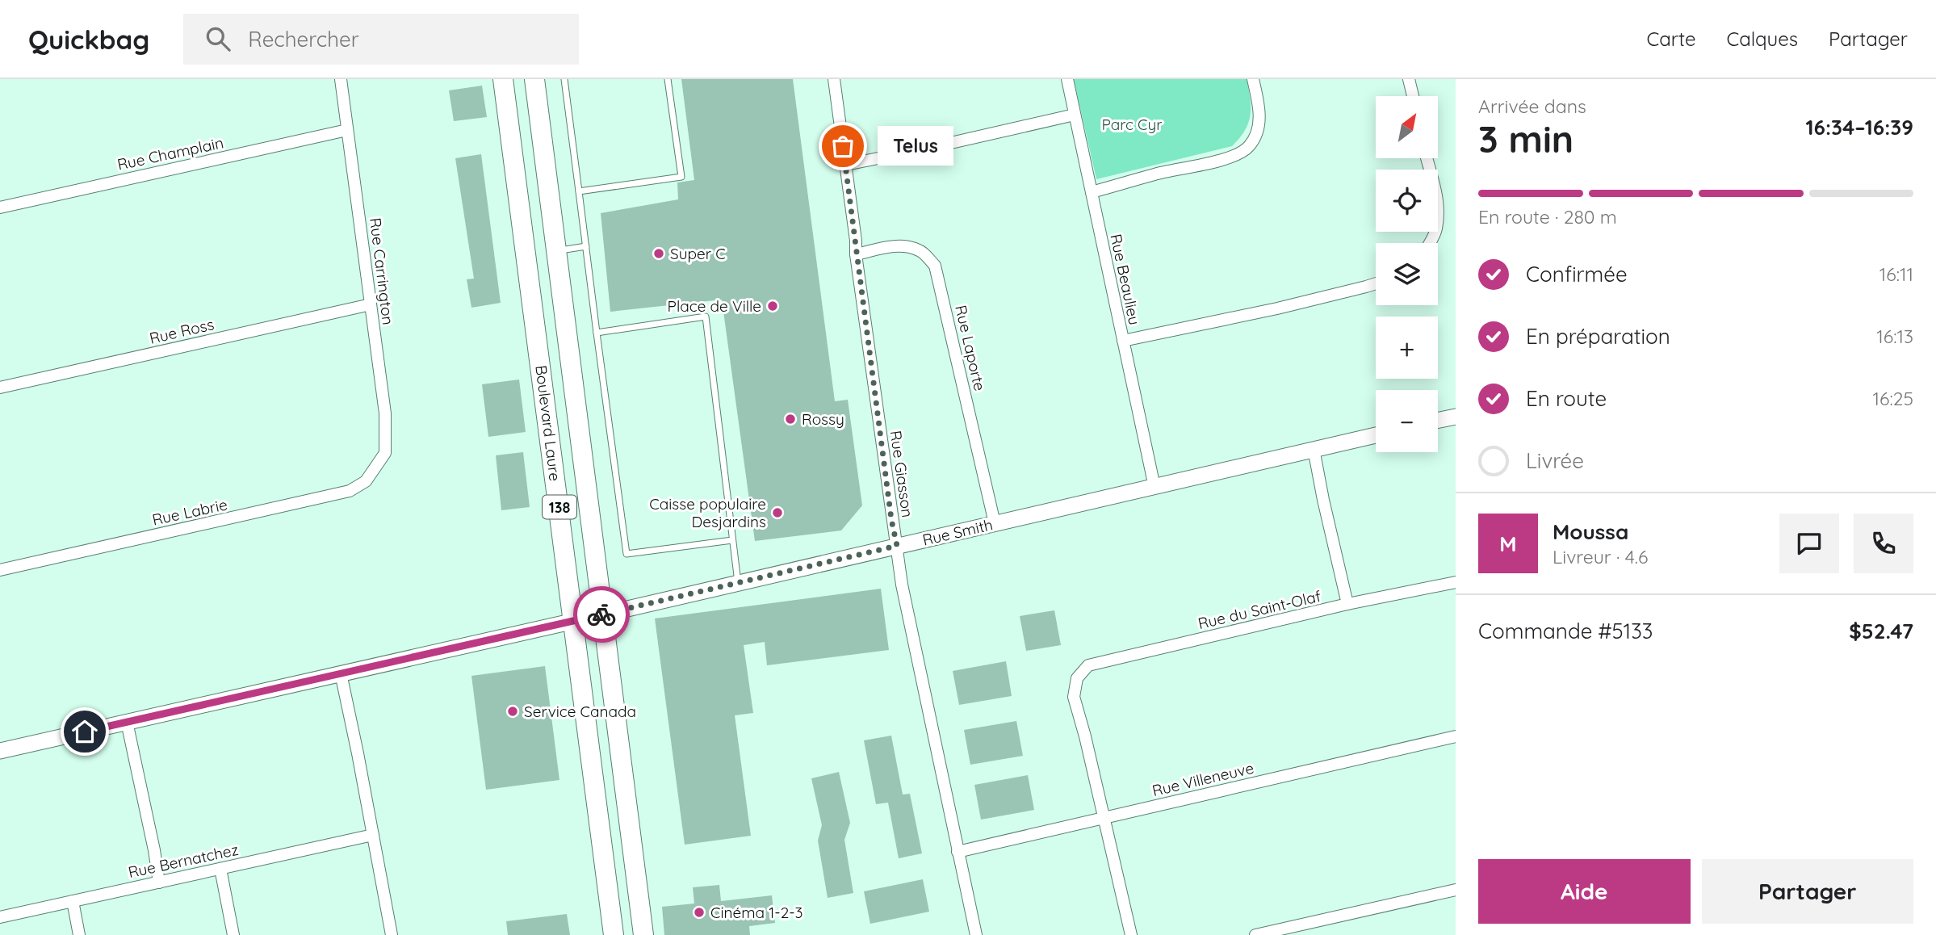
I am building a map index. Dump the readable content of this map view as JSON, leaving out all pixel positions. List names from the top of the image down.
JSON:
{
  "streets": {
    "highway": ["Boulevard Laure", "138"],
    "street": [
      "Rue Champlain",
      "Rue Carrington",
      "Rue Beaulieu",
      "Rue Ross",
      "Rue Laporte",
      "Rue Giasson",
      "Rue Labrie",
      "Rue Smith",
      "Rue du Saint-Olaf",
      "Rue Villeneuve",
      "Rue Bernatchez"
    ]
  },
  "crossings": [
    ["Rue Champlain", "Rue Carrington"],
    ["Rue Carrington", "Rue Ross"],
    ["Rue Carrington", "Rue Labrie"],
    ["Rue Beaulieu", "Rue Smith"],
    ["Rue Laporte", "Rue Giasson"],
    ["Rue Laporte", "Rue Smith"],
    ["Boulevard Laure", "Rue Smith"],
    ["Rue Giasson", "Rue Smith"],
    ["Rue Giasson", "Rue Villeneuve"],
    ["Rue du Saint-Olaf", "Rue Villeneuve"]
  ],
  "parks": ["Parc Cyr"],
  "places": [
    "Telus",
    "Super C",
    "Place de Ville",
    "Rossy",
    "Caisse populaire Desjardins",
    "Service Canada",
    "Cinéma 1-2-3"
  ],
  "north": "top right",
  "page": {
    "header": "Quickbag",
    "search": "Rechercher",
    "nav": ["Carte", "Calques", "Partager"],
    "heading": ["3 min", "Arrivée dans", "16:34–16:39"],
    "panel": [
      "Moussa",
      "Livreur · 4.6",
      "Commande #5133",
      "$52.47"
    ],
    "map_buttons": ["+", "−"],
    "bubble": "Telus",
    "bar": "En route · 280 m",
    "list": [
      ["Confirmée", "16:11"],
      ["En préparation", "16:13"],
      ["En route", "16:25"],
      "Livrée"
    ],
    "round": "M",
    "buttons": ["Aide", "Partager"]
  }
}
